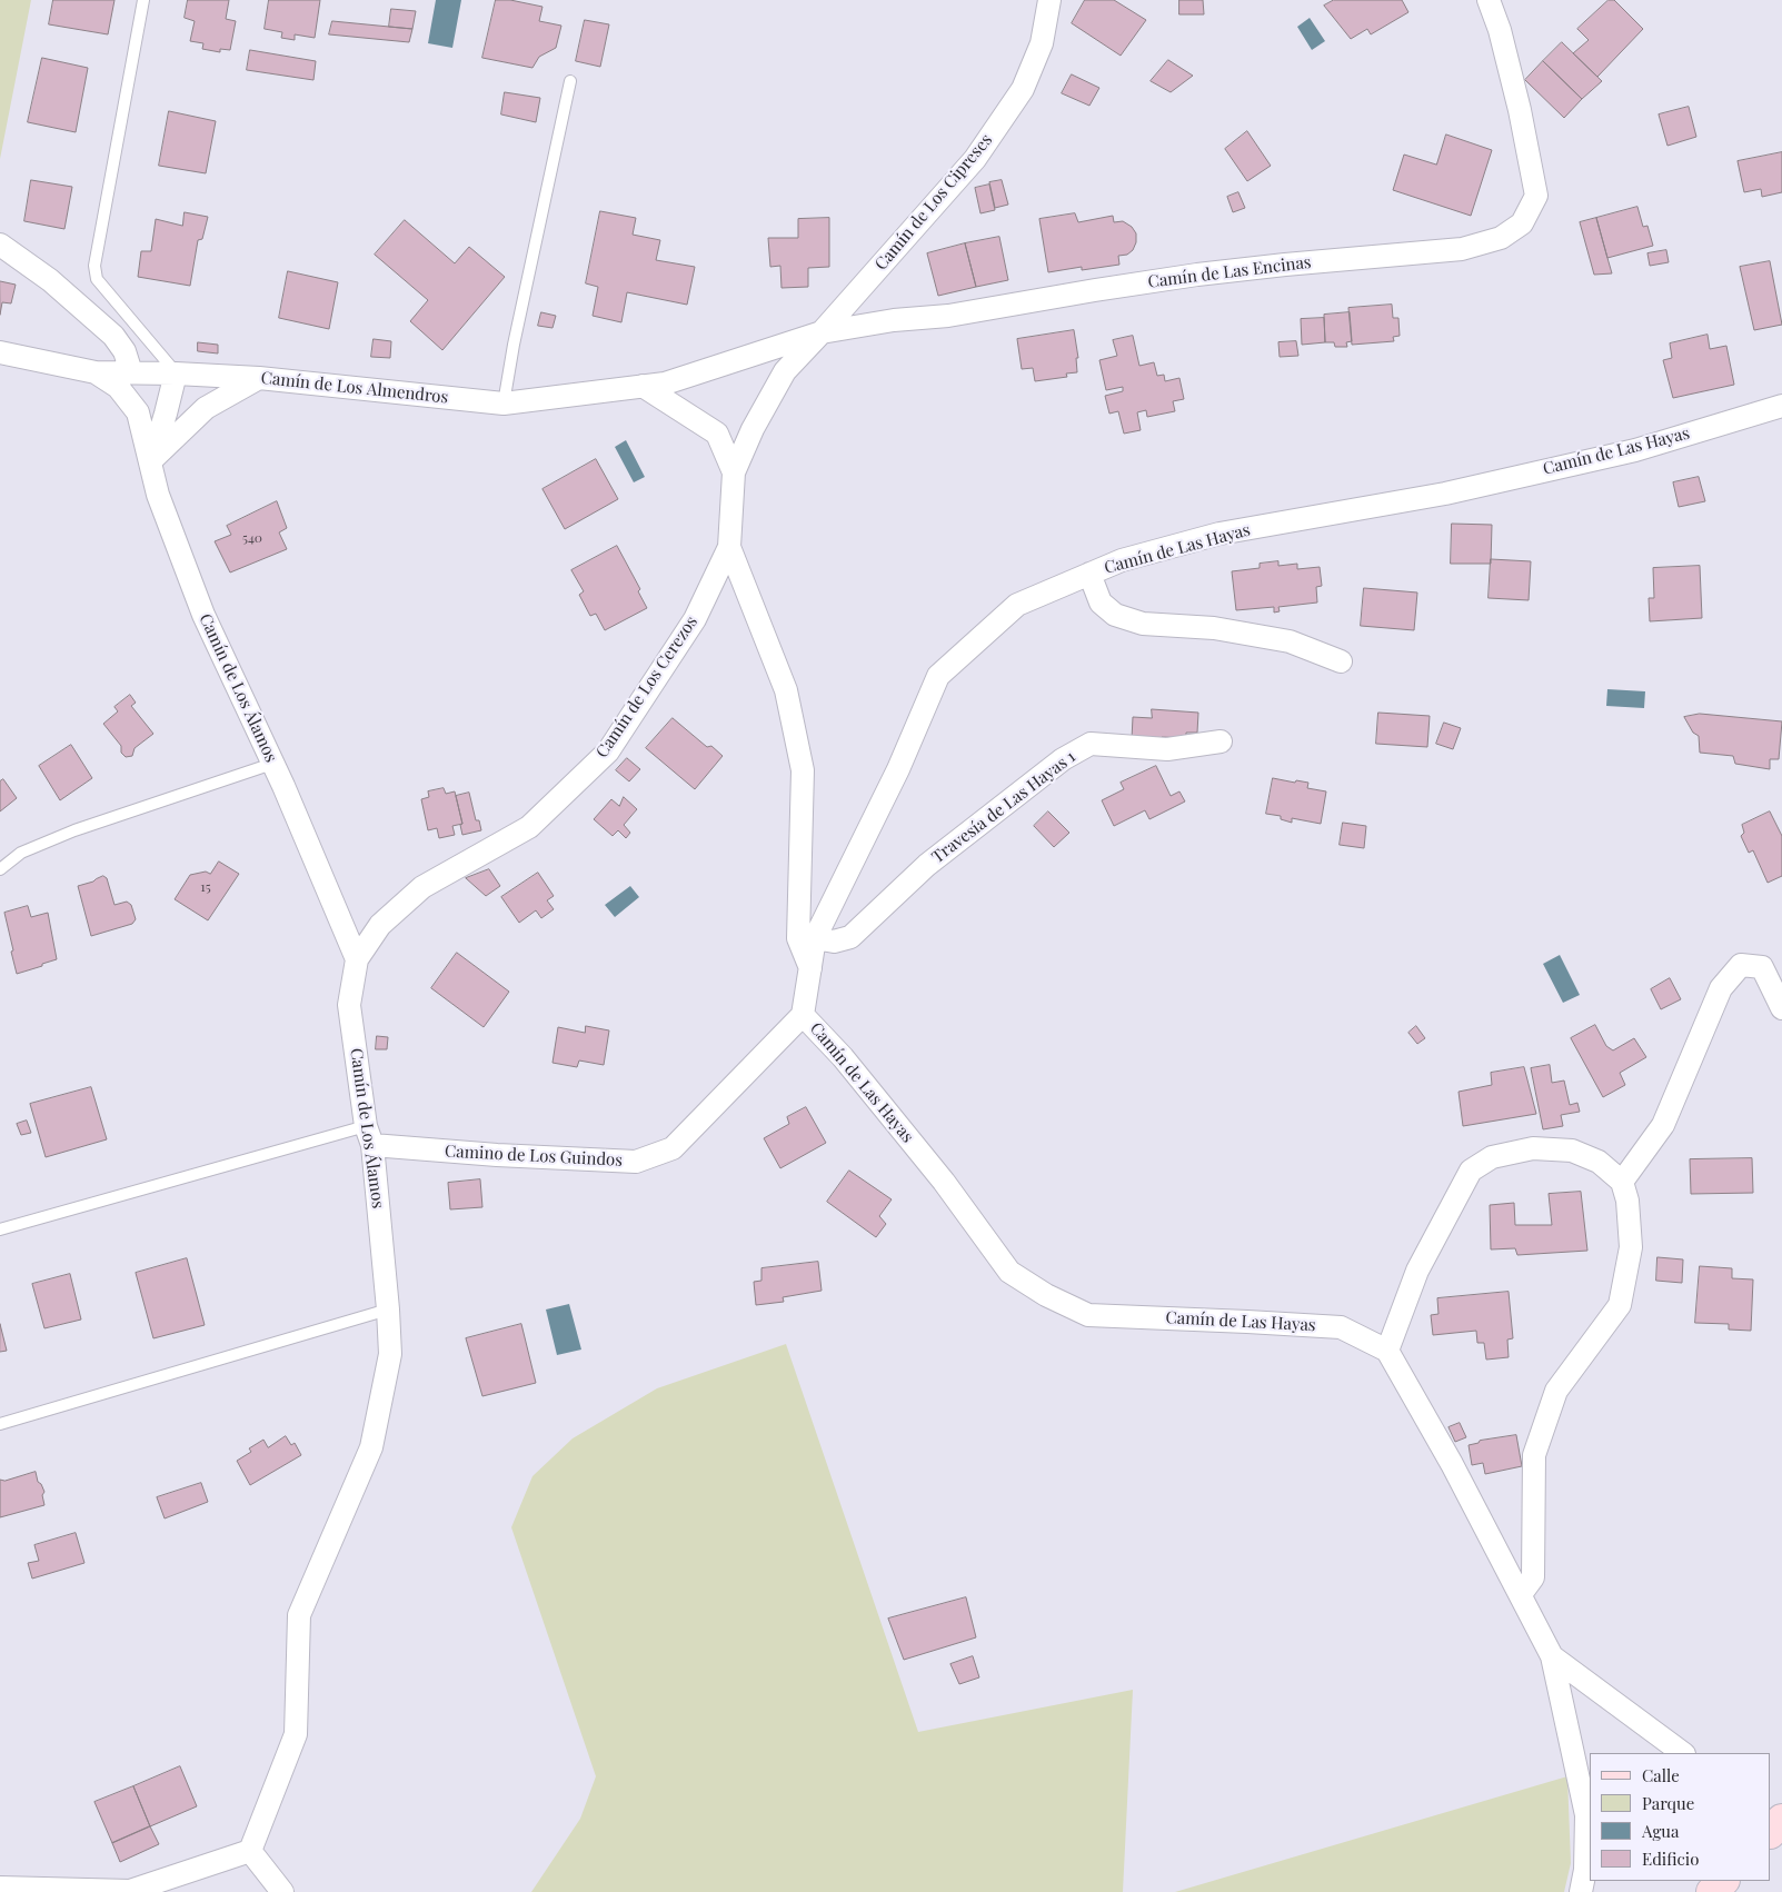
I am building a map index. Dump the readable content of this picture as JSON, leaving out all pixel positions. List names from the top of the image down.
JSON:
{
  "streets": {
    "street": [
      "Camín de Los Cipreses",
      "Camín de Las Encinas",
      "Camín de Los Almendros",
      "Camín de Las Hayas",
      "Camín de Los Cerezos",
      "Camín de Los Álamos",
      "Travesía de Las Hayas 1",
      "Camino de Los Guindos"
    ]
  },
  "crossings": [
    ["Camín de Los Cipreses", "Camín de Las Encinas"],
    ["Camín de Los Cipreses", "Camín de Los Cerezos"],
    ["Camín de Las Encinas", "Camín de Los Almendros"],
    ["Camín de Los Almendros", "Camín de Los Álamos"],
    ["Camín de Las Hayas", "Travesía de Las Hayas 1"],
    ["Camín de Las Hayas", "Camino de Los Guindos"],
    ["Camín de Los Cerezos", "Camín de Los Álamos"],
    ["Camín de Los Álamos", "Camino de Los Guindos"]
  ],
  "house_numbers": ["540", "15"],
  "legend": [
    "Calle",
    "Parque",
    "Agua",
    "Edificio"
  ]
}
